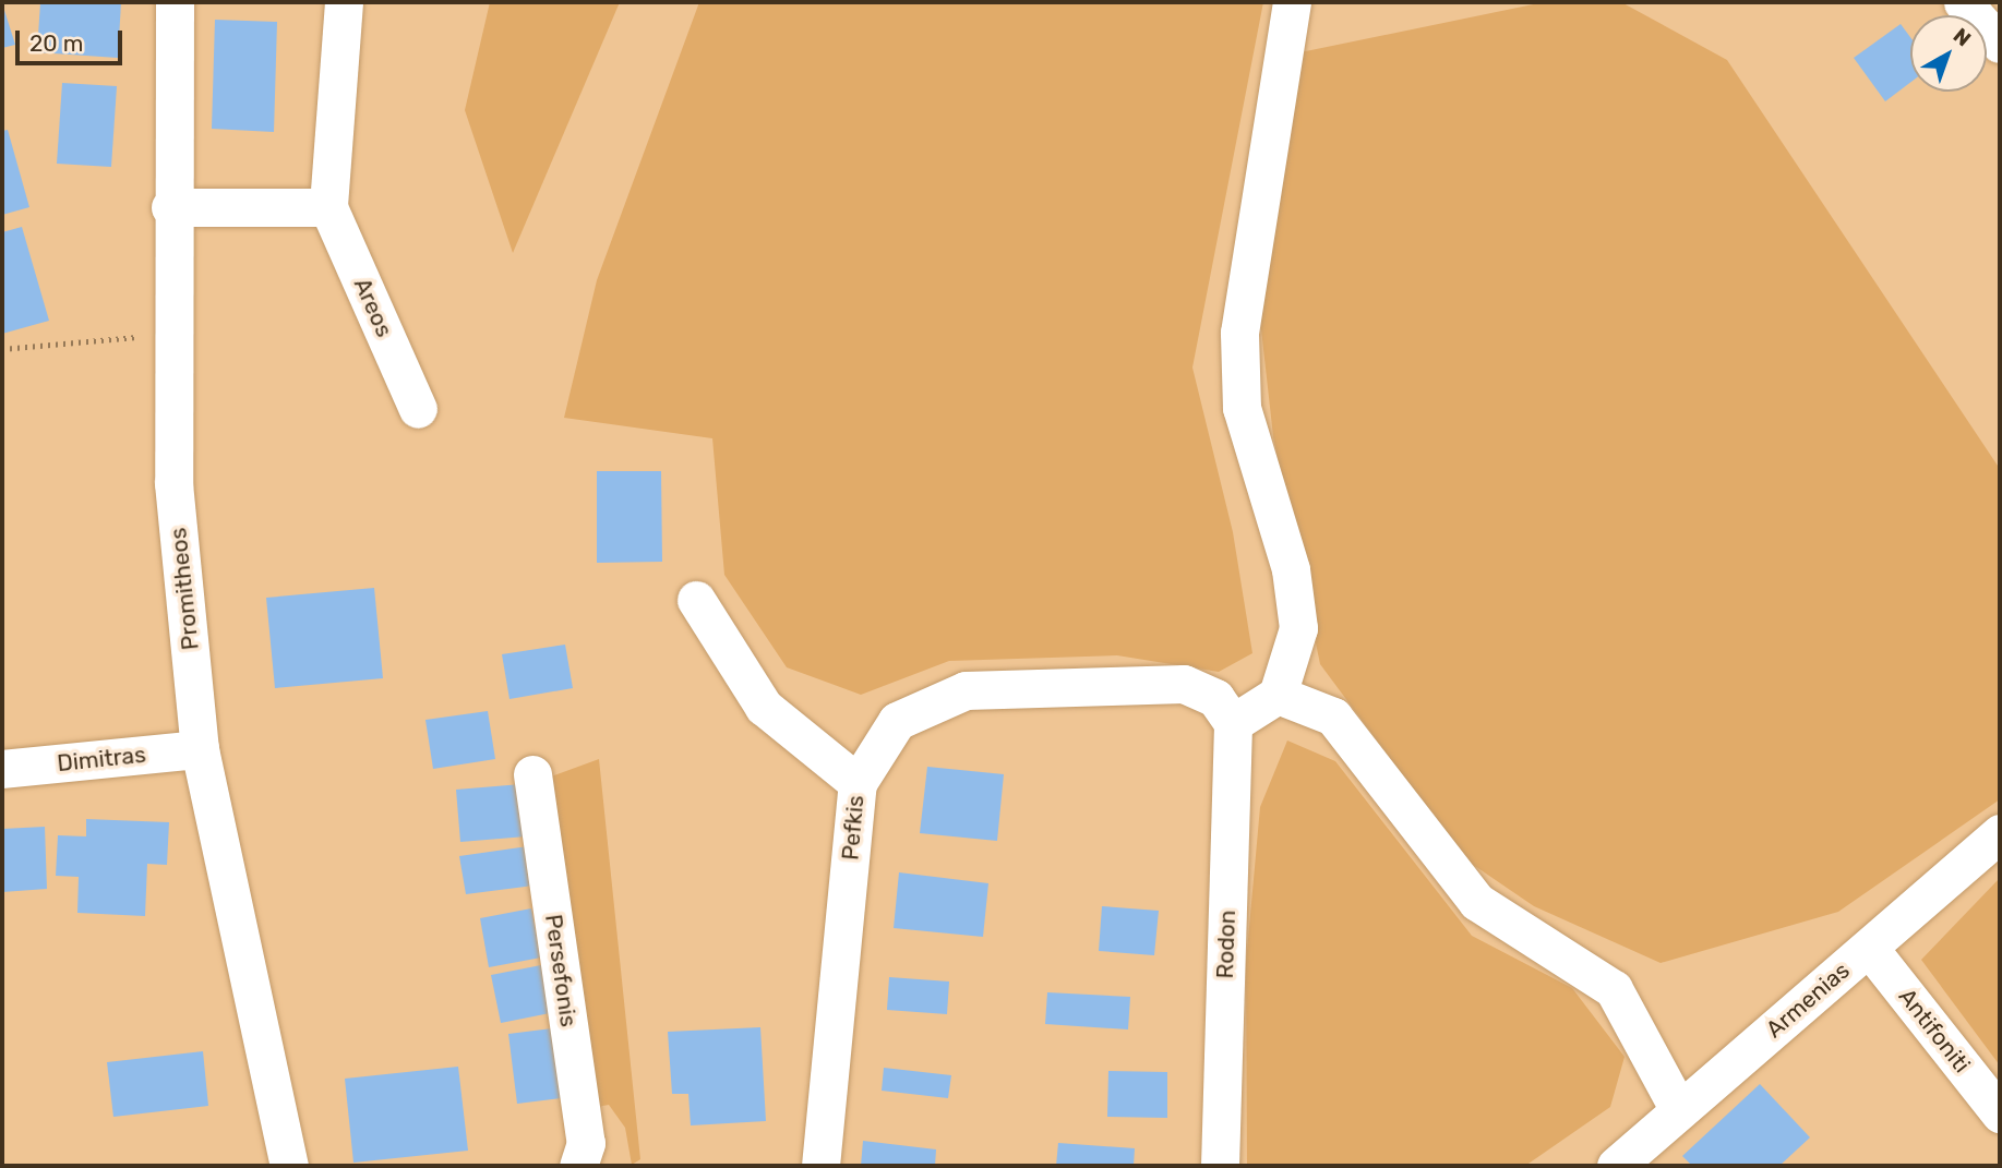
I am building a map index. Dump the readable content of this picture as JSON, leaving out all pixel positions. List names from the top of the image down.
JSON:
{
  "streets": {
    "street": [
      "Areos",
      "Promitheos",
      "Dimitras",
      "Pefkis",
      "Rodon",
      "Persefonis",
      "Armenias",
      "Antifoniti"
    ]
  },
  "crossings": [
    ["Promitheos", "Dimitras"],
    ["Pefkis", "Rodon"],
    ["Armenias", "Antifoniti"]
  ],
  "scale_bar": "20 m",
  "north": "top right"
}
